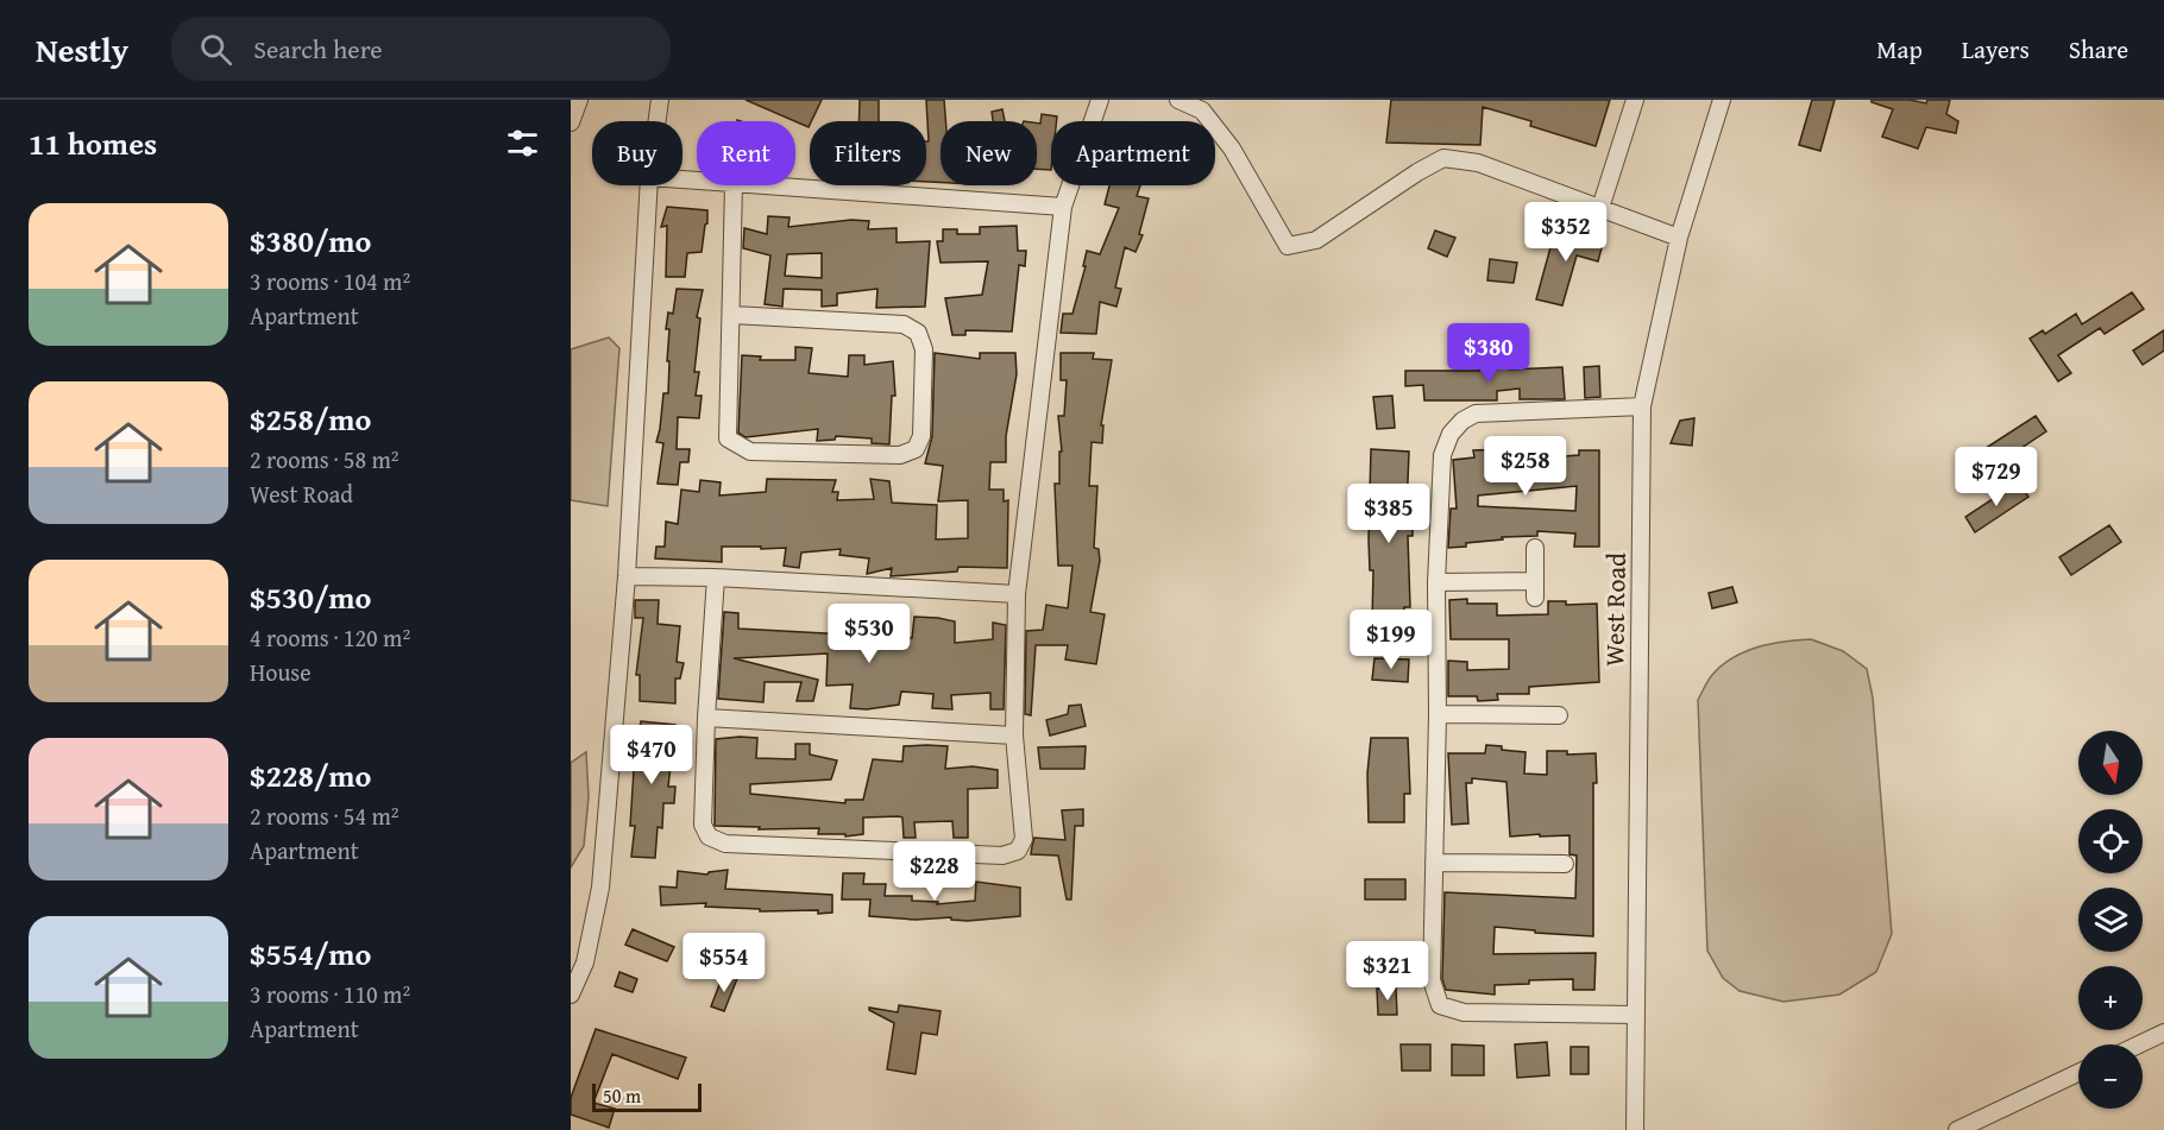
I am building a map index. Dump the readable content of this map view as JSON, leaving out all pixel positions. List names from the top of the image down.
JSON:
{
  "streets": {
    "street": ["West Road"]
  },
  "scale_bar": "50 m",
  "north": "bottom",
  "page": {
    "header": "Nestly",
    "search": "Search here",
    "nav": ["Map", "Layers", "Share"],
    "heading": "11 homes",
    "chip": [
      "Buy",
      "Rent",
      "Filters",
      "New",
      "Apartment"
    ],
    "list": [
      {
        "name": "$380/mo",
        "note": "3 rooms · 104 m² · Apartment"
      },
      {
        "name": "$258/mo",
        "note": "2 rooms · 58 m² · West Road"
      },
      {
        "name": "$530/mo",
        "note": "4 rooms · 120 m² · House"
      },
      {
        "name": "$228/mo",
        "note": "2 rooms · 54 m² · Apartment"
      },
      {
        "name": "$554/mo",
        "note": "3 rooms · 110 m² · Apartment"
      }
    ],
    "price": [
      "$352",
      "$380",
      "$258",
      "$729",
      "$385",
      "$530",
      "$199",
      "$470",
      "$228",
      "$554",
      "$321"
    ],
    "map_buttons": ["+", "−"],
    "scale": "50 m"
  }
}
